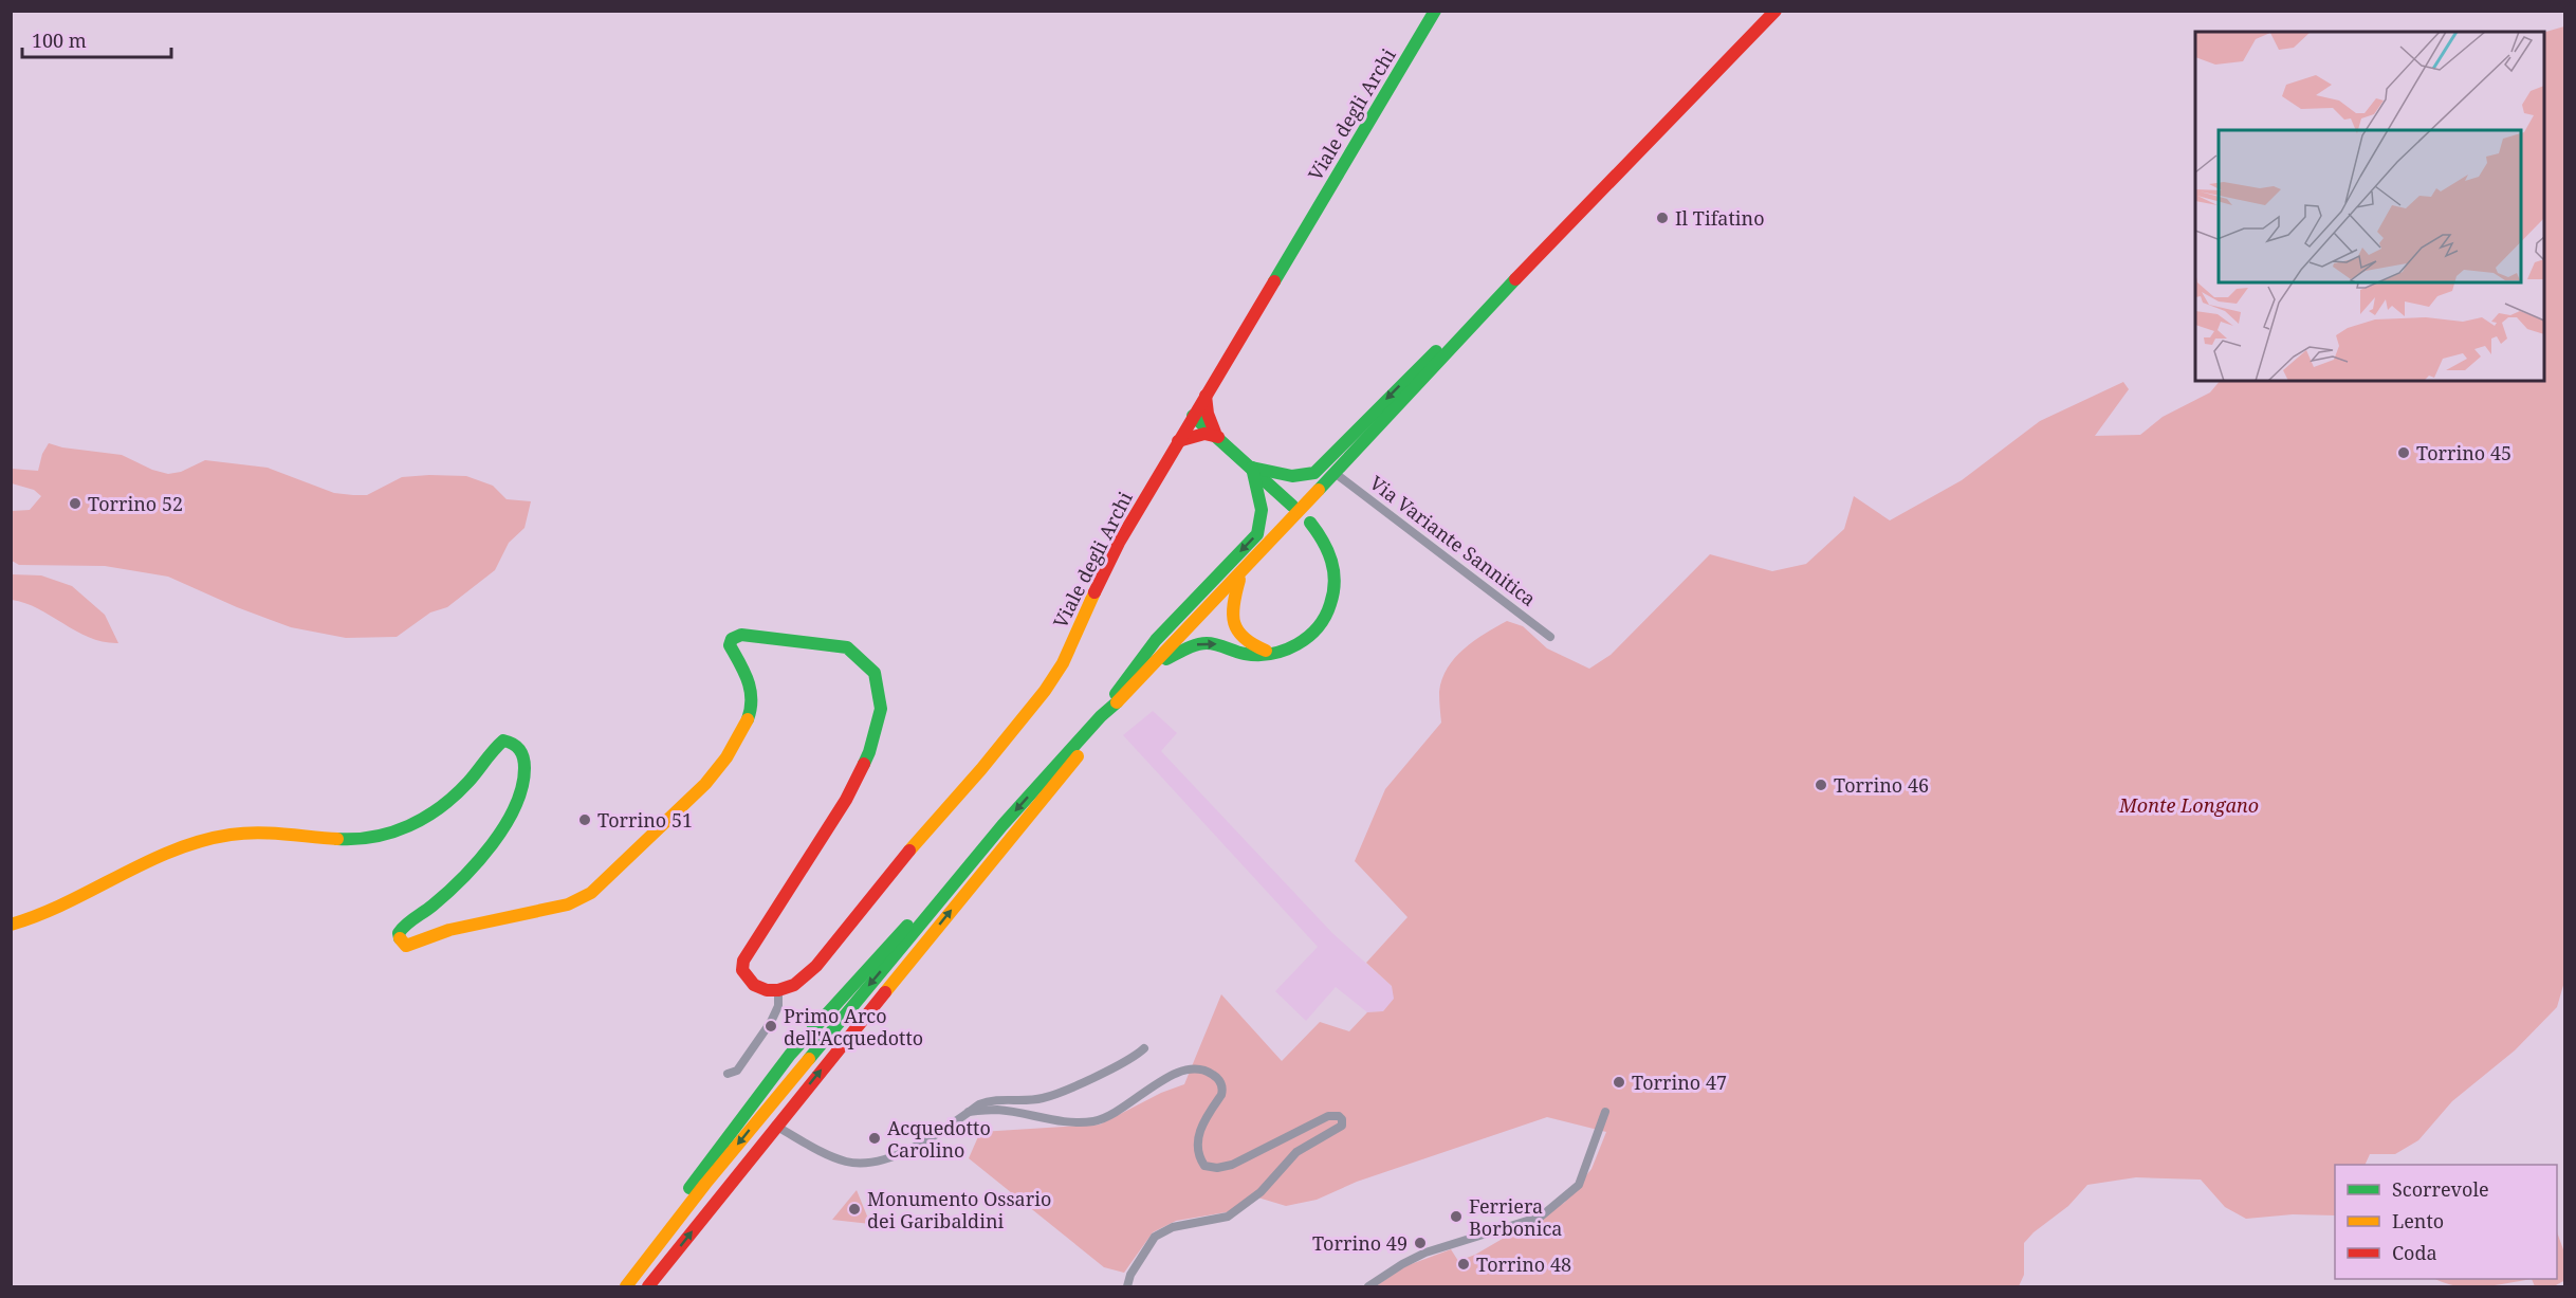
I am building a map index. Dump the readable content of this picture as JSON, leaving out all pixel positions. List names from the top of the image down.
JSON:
{
  "streets": {
    "main road": ["Viale degli Archi"],
    "street": ["Via Variante Sannitica"]
  },
  "parks": ["Monte Longano"],
  "places": [
    "Il Tifatino",
    "Torrino 45",
    "Torrino 52",
    "Torrino 46",
    "Torrino 51",
    "Primo Arco dell'Acquedotto",
    "Torrino 47",
    "Acquedotto Carolino",
    "Monumento Ossario dei Garibaldini",
    "Ferriera Borbonica",
    "Torrino 49",
    "Torrino 48"
  ],
  "legend": ["Scorrevole", "Lento", "Coda"],
  "scale_bar": "100 m"
}
